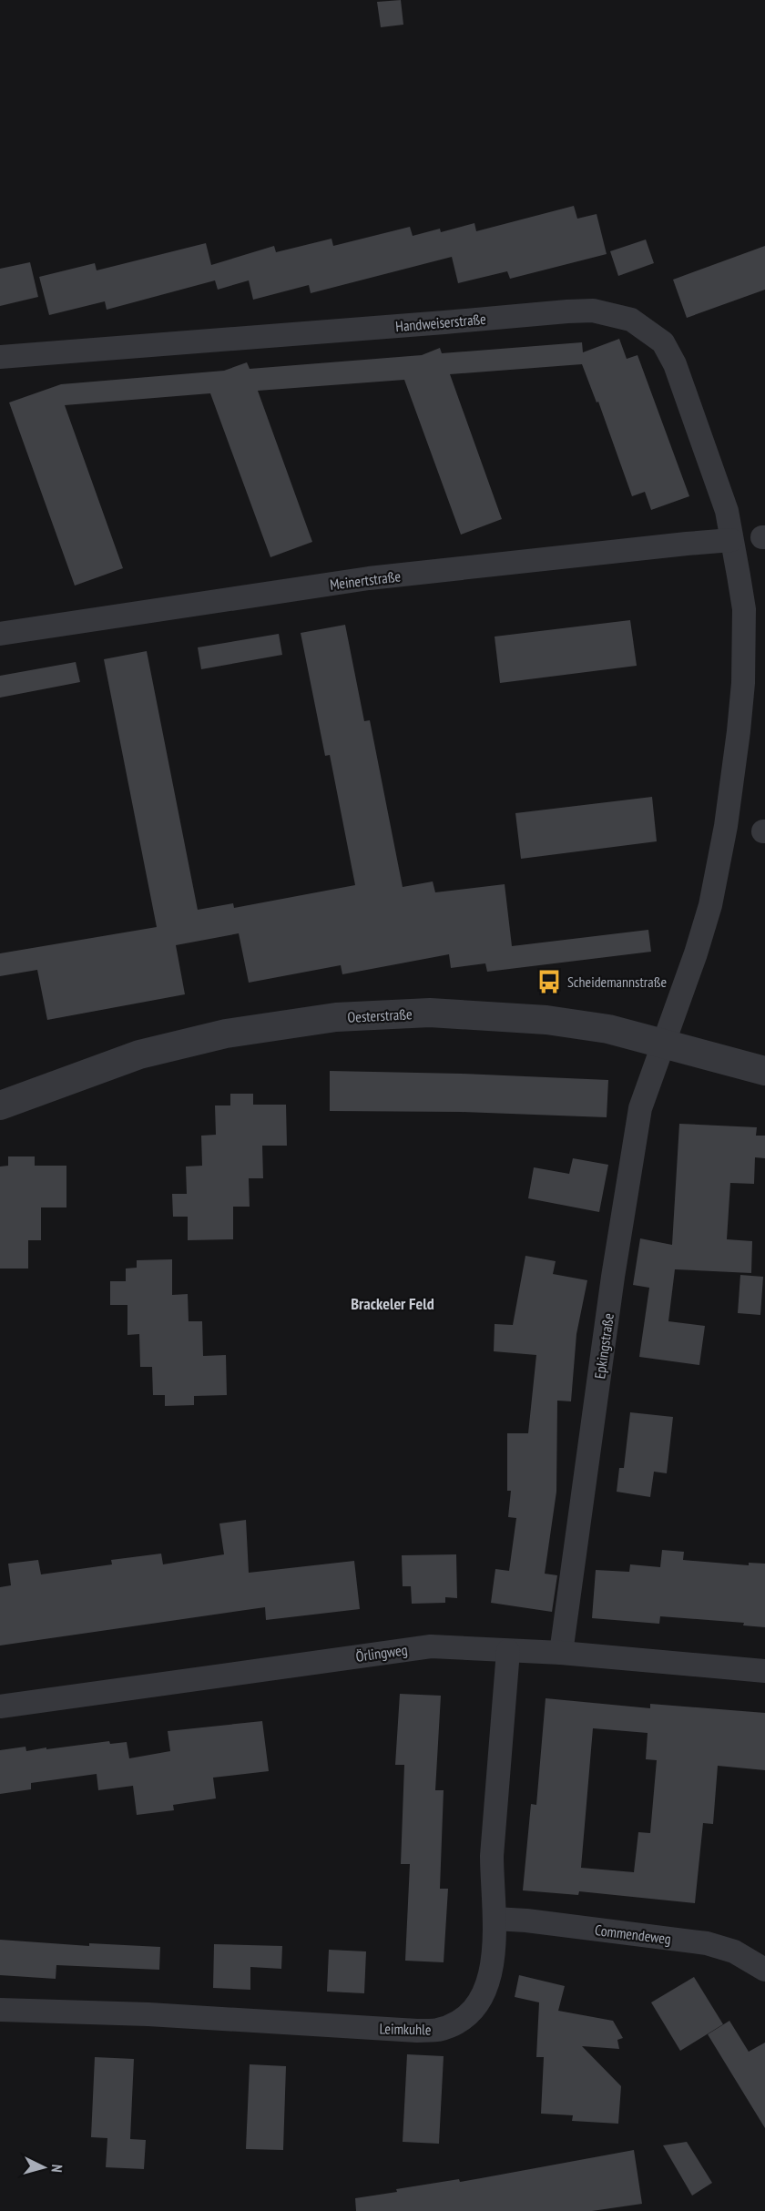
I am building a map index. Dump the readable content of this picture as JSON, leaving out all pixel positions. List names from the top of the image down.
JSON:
{
  "streets": {
    "street": [
      "Handweiserstraße",
      "Meinertstraße",
      "Oesterstraße",
      "Epkingstraße",
      "Örlingweg",
      "Commendeweg",
      "Leimkuhle"
    ]
  },
  "crossings": [
    ["Handweiserstraße", "Meinertstraße"],
    ["Oesterstraße", "Epkingstraße"],
    ["Epkingstraße", "Örlingweg"],
    ["Örlingweg", "Leimkuhle"],
    ["Commendeweg", "Leimkuhle"]
  ],
  "districts": ["Brackeler Feld"],
  "places": {
    "bus stop": ["Scheidemannstraße"]
  },
  "north": "right"
}
